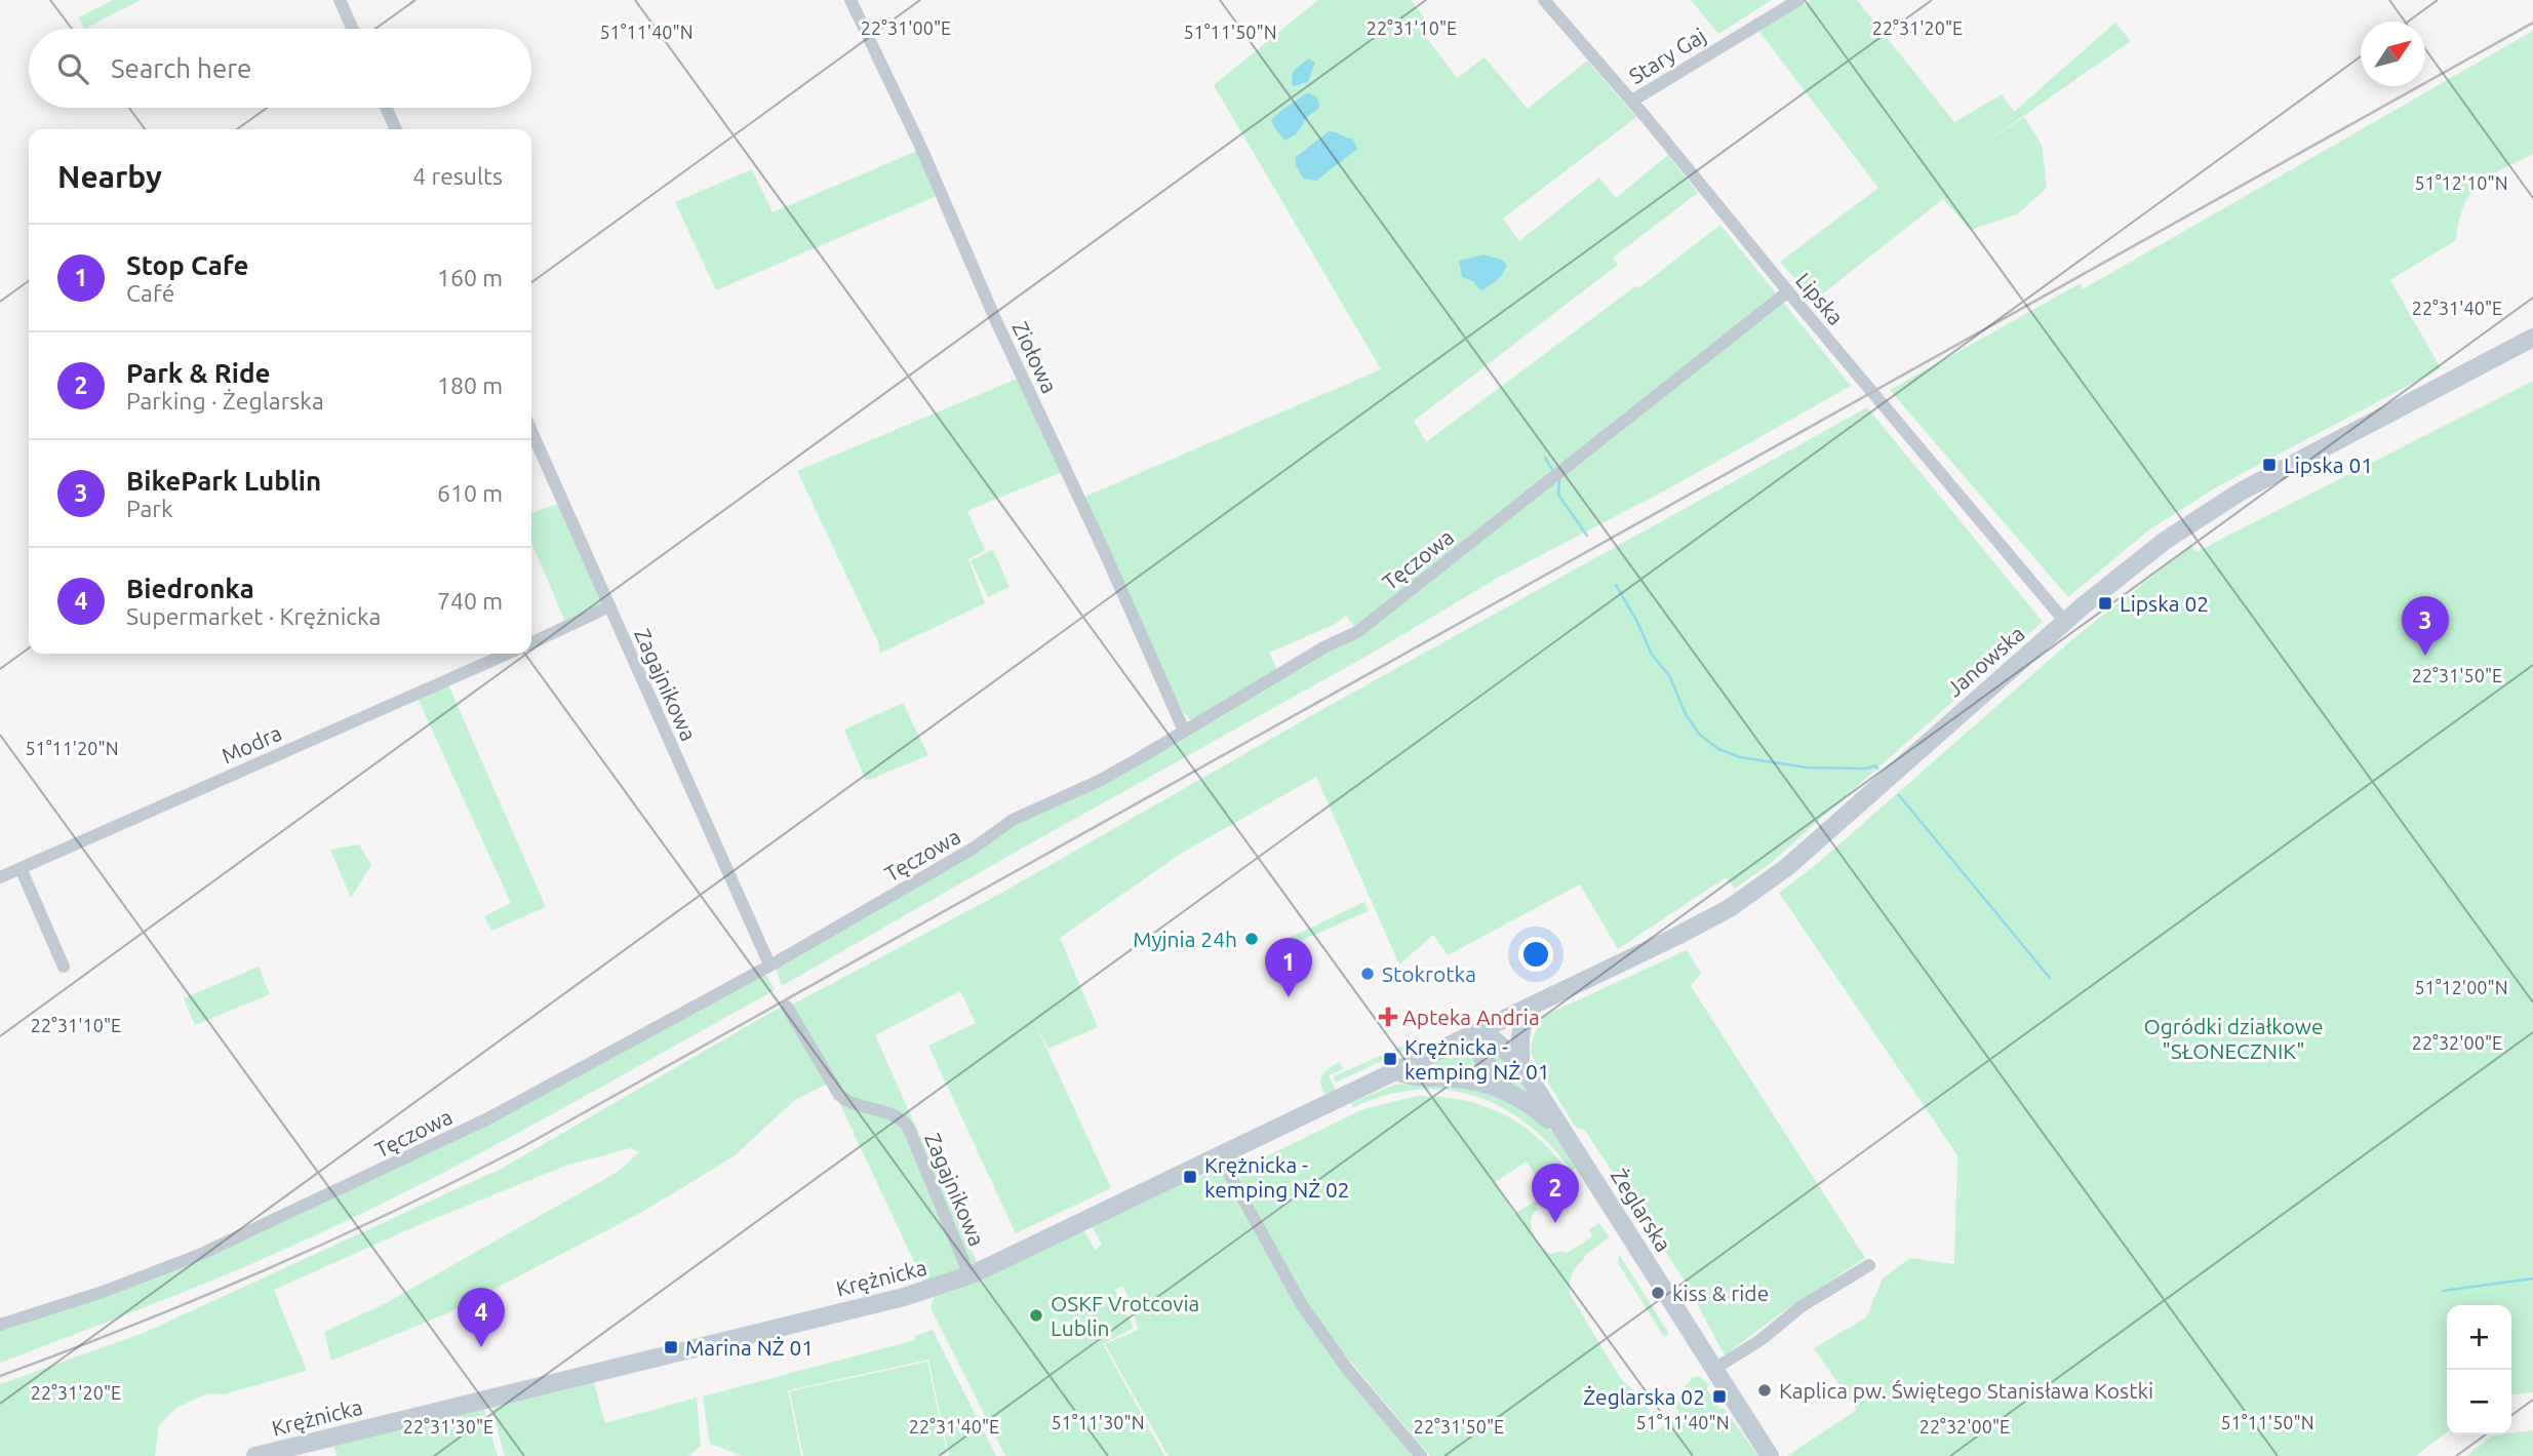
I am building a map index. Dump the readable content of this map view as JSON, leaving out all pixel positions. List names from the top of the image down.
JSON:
{
  "streets": {
    "street": [
      "Stary Gaj",
      "Lipska",
      "Ziołowa",
      "Tęczowa",
      "Janowska",
      "Zagajnikowa",
      "Modra",
      "Żeglarska",
      "Krężnicka"
    ]
  },
  "crossings": [
    ["Stary Gaj", "Lipska"],
    ["Lipska", "Tęczowa"],
    ["Lipska", "Janowska"],
    ["Ziołowa", "Tęczowa"],
    ["Tęczowa", "Zagajnikowa"],
    ["Janowska", "Żeglarska"],
    ["Janowska", "Krężnicka"],
    ["Zagajnikowa", "Krężnicka"],
    ["Żeglarska", "Krężnicka"]
  ],
  "parks": ["Ogródki działkowe \"SŁONECZNIK\""],
  "places": {
    "transit": [
      "Lipska 01",
      "Lipska 02",
      "Krężnicka - kemping NŻ 01",
      "Krężnicka - kemping NŻ 02",
      "Marina NŻ 01",
      "Żeglarska 02"
    ],
    "other": [
      "Myjnia 24h",
      "Stokrotka",
      "kiss & ride",
      "OSKF Vrotcovia Lublin",
      "Kaplica pw. Świętego Stanisława Kostki"
    ],
    "health": ["Apteka Andria"]
  },
  "north": "top right",
  "page": {
    "search": "Search here",
    "heading": ["Nearby", "4 results"],
    "list": [
      {
        "mark": "1",
        "name": "Stop Cafe",
        "note": "Café",
        "value": "160 m"
      },
      {
        "mark": "2",
        "name": "Park & Ride",
        "note": "Parking · Żeglarska",
        "value": "180 m"
      },
      {
        "mark": "3",
        "name": "BikePark Lublin",
        "note": "Park",
        "value": "610 m"
      },
      {
        "mark": "4",
        "name": "Biedronka",
        "note": "Supermarket · Krężnicka",
        "value": "740 m"
      }
    ],
    "pins": [
      "3",
      "1",
      "2",
      "4"
    ],
    "map_buttons": ["+", "−"]
  },
  "coordinates": [
    "22°31'10\"E",
    "22°31'00\"E",
    "22°31'20\"E",
    "51°11'40\"N",
    "51°11'50\"N",
    "51°12'10\"N",
    "22°31'40\"E",
    "22°31'50\"E",
    "51°11'20\"N",
    "51°12'00\"N",
    "22°32'00\"E",
    "51°11'30\"N",
    "22°31'30\"E"
  ]
}
